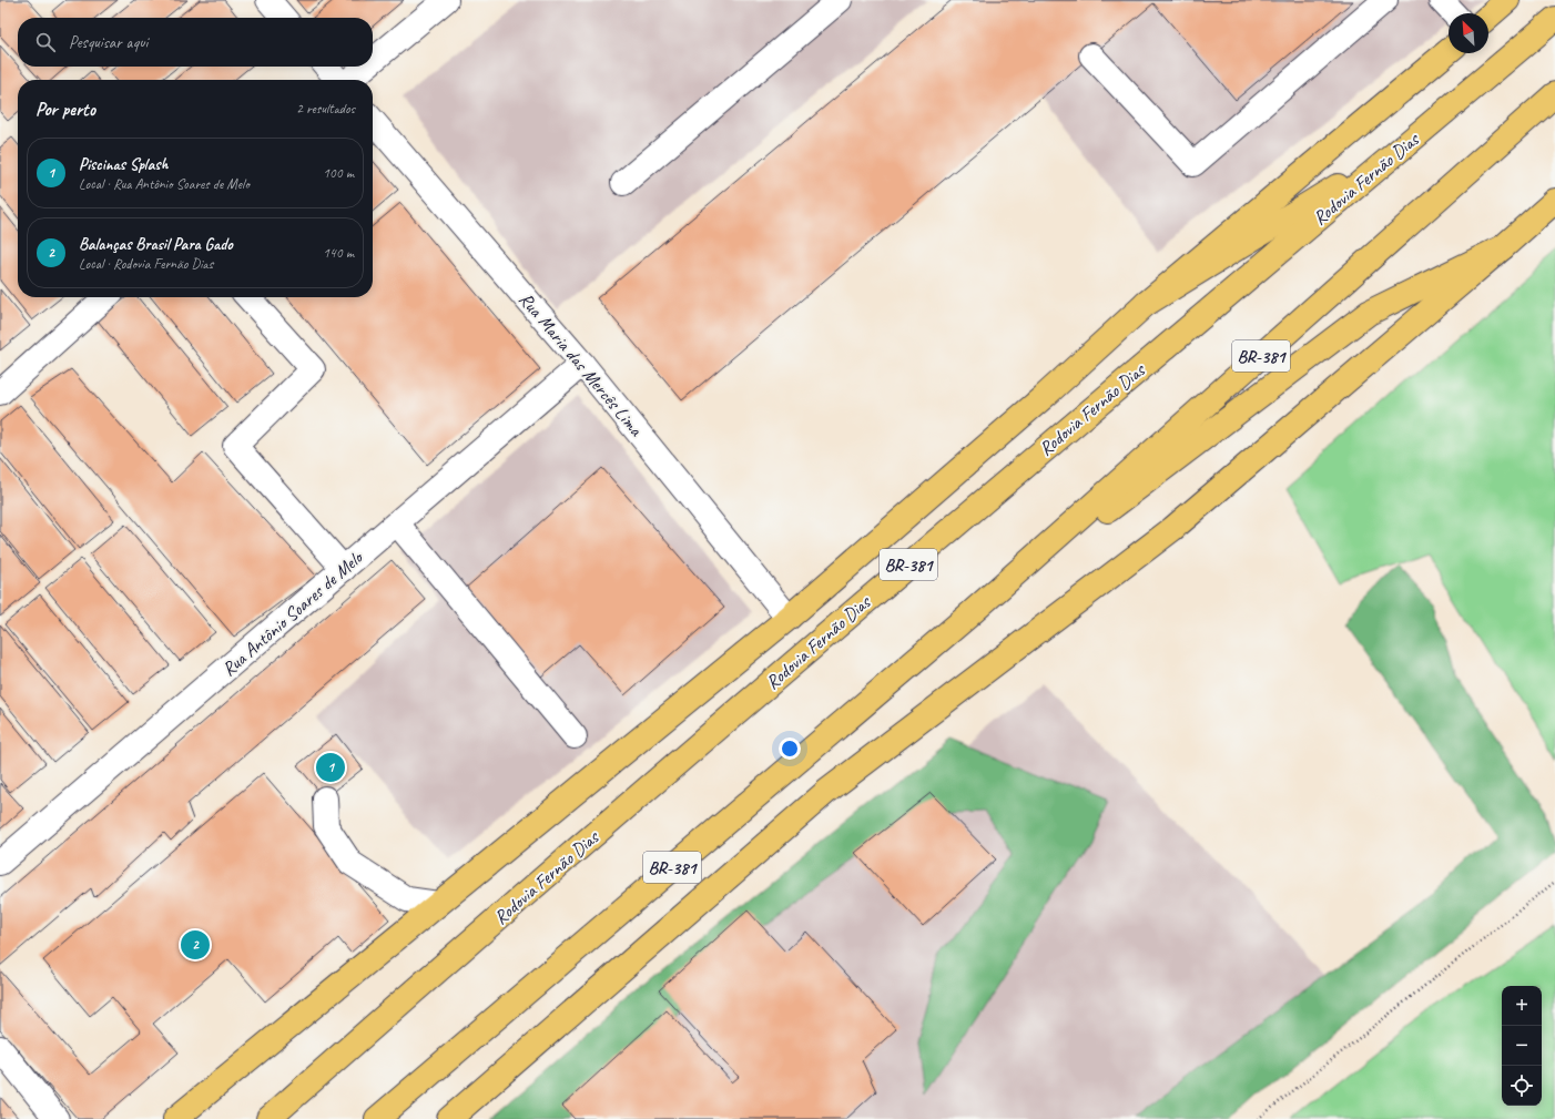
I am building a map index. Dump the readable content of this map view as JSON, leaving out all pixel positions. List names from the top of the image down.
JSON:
{
  "streets": {
    "main road": ["Rodovia Fernão Dias", "BR-381"],
    "street": ["Rua Maria das Mercês Lima", "Rua Antônio Soares de Melo"]
  },
  "crossings": [
    ["Rodovia Fernão Dias", "Rua Maria das Mercês Lima"],
    ["Rua Maria das Mercês Lima", "Rua Antônio Soares de Melo"]
  ],
  "north": "top left",
  "page": {
    "search": "Pesquisar aqui",
    "heading": ["Por perto", "2 resultados"],
    "list": [
      {
        "mark": "1",
        "name": "Piscinas Splash",
        "note": "Local · Rua Antônio Soares de Melo",
        "value": "100 m"
      },
      {
        "mark": "2",
        "name": "Balanças Brasil Para Gado",
        "note": "Local · Rodovia Fernão Dias",
        "value": "140 m"
      }
    ],
    "pins": ["1", "2"],
    "map_buttons": ["+", "−"]
  }
}
